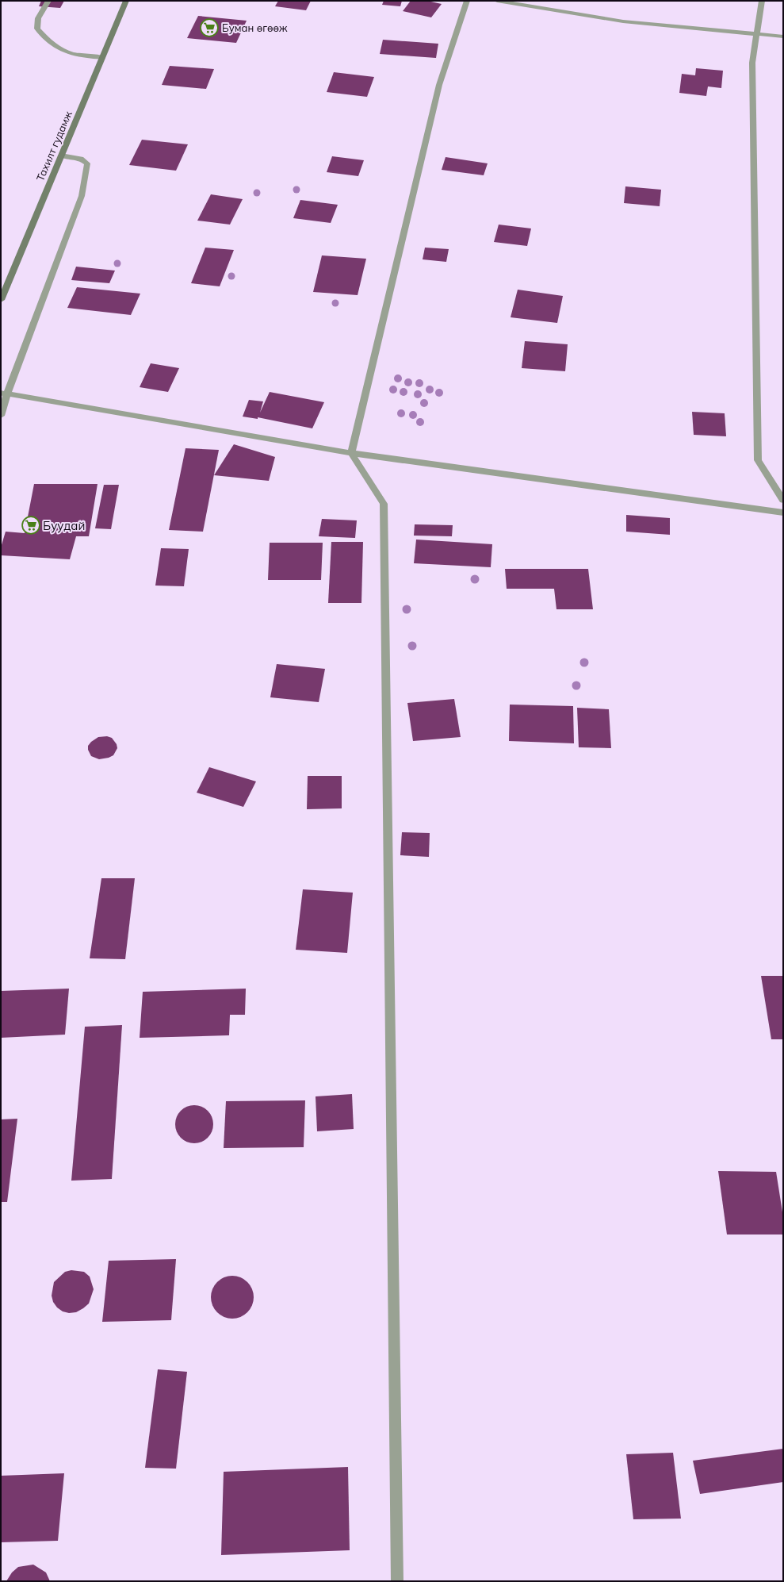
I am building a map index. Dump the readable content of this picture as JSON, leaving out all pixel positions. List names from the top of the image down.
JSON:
{
  "streets": {
    "main road": ["Тахилт гудамж"]
  },
  "places": {
    "supermarket": ["Буман өгөөж", "Буудай"]
  }
}
